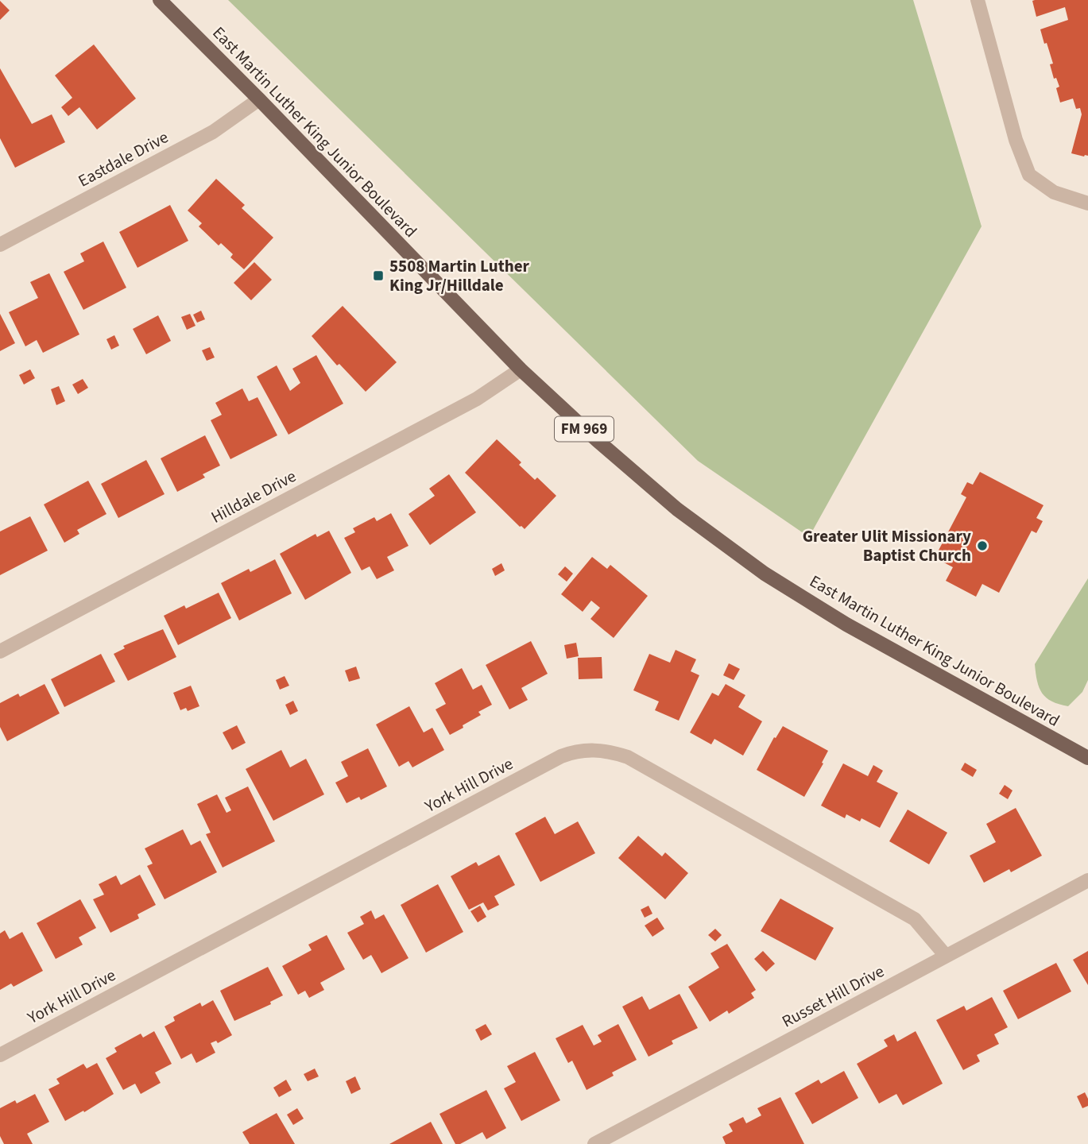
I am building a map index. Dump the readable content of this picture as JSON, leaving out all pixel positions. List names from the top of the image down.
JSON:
{
  "streets": {
    "main road": ["East Martin Luther King Junior Boulevard", "FM 969"],
    "street": [
      "Eastdale Drive",
      "Hilldale Drive",
      "York Hill Drive",
      "Russet Hill Drive"
    ]
  },
  "crossings": [
    ["East Martin Luther King Junior Boulevard", "Eastdale Drive"],
    ["East Martin Luther King Junior Boulevard", "Hilldale Drive"],
    ["York Hill Drive", "Russet Hill Drive"]
  ],
  "places": {
    "transit": ["5508 Martin Luther King Jr/Hilldale"],
    "other": ["Greater Ulit Missionary Baptist Church"]
  }
}
